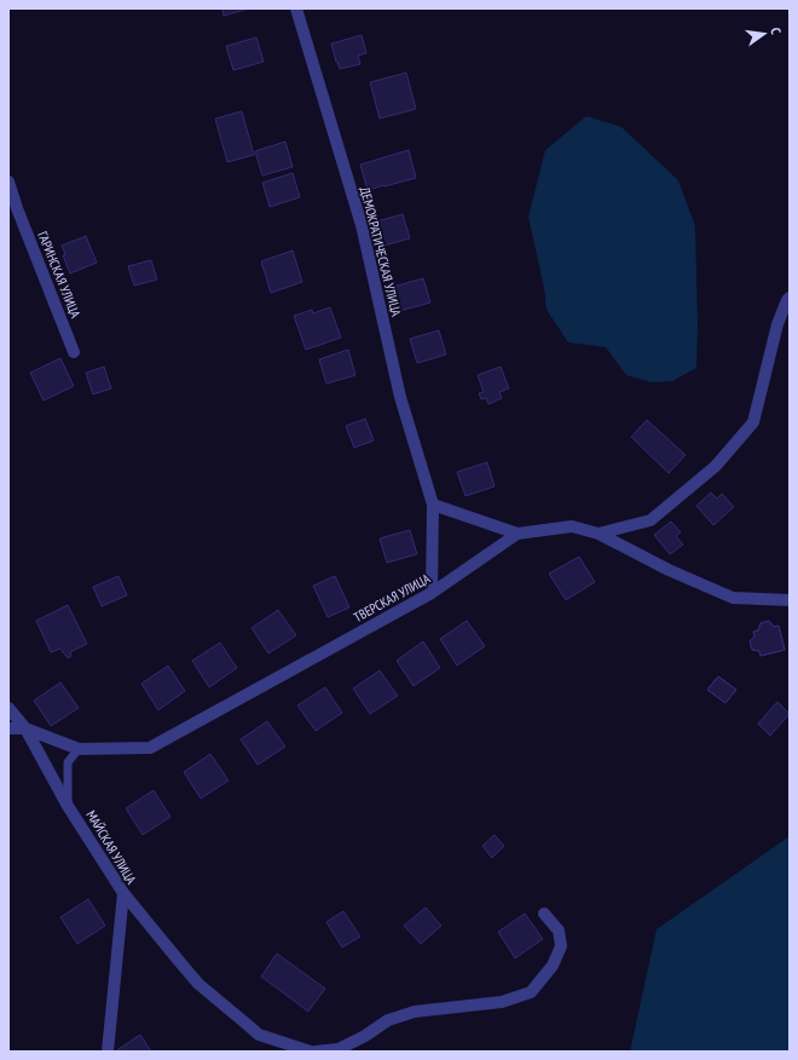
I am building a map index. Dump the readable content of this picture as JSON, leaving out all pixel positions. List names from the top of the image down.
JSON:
{
  "streets": {
    "street": [
      "ДЕМОКРАТИЧЕСКАЯ УЛИЦА",
      "ГАРИНСКАЯ УЛИЦА",
      "ТВЕРСКАЯ УЛИЦА",
      "МАЙСКАЯ УЛИЦА"
    ]
  },
  "crossings": [
    ["ДЕМОКРАТИЧЕСКАЯ УЛИЦА", "ТВЕРСКАЯ УЛИЦА"],
    ["ТВЕРСКАЯ УЛИЦА", "МАЙСКАЯ УЛИЦА"]
  ],
  "north": "right"
}
